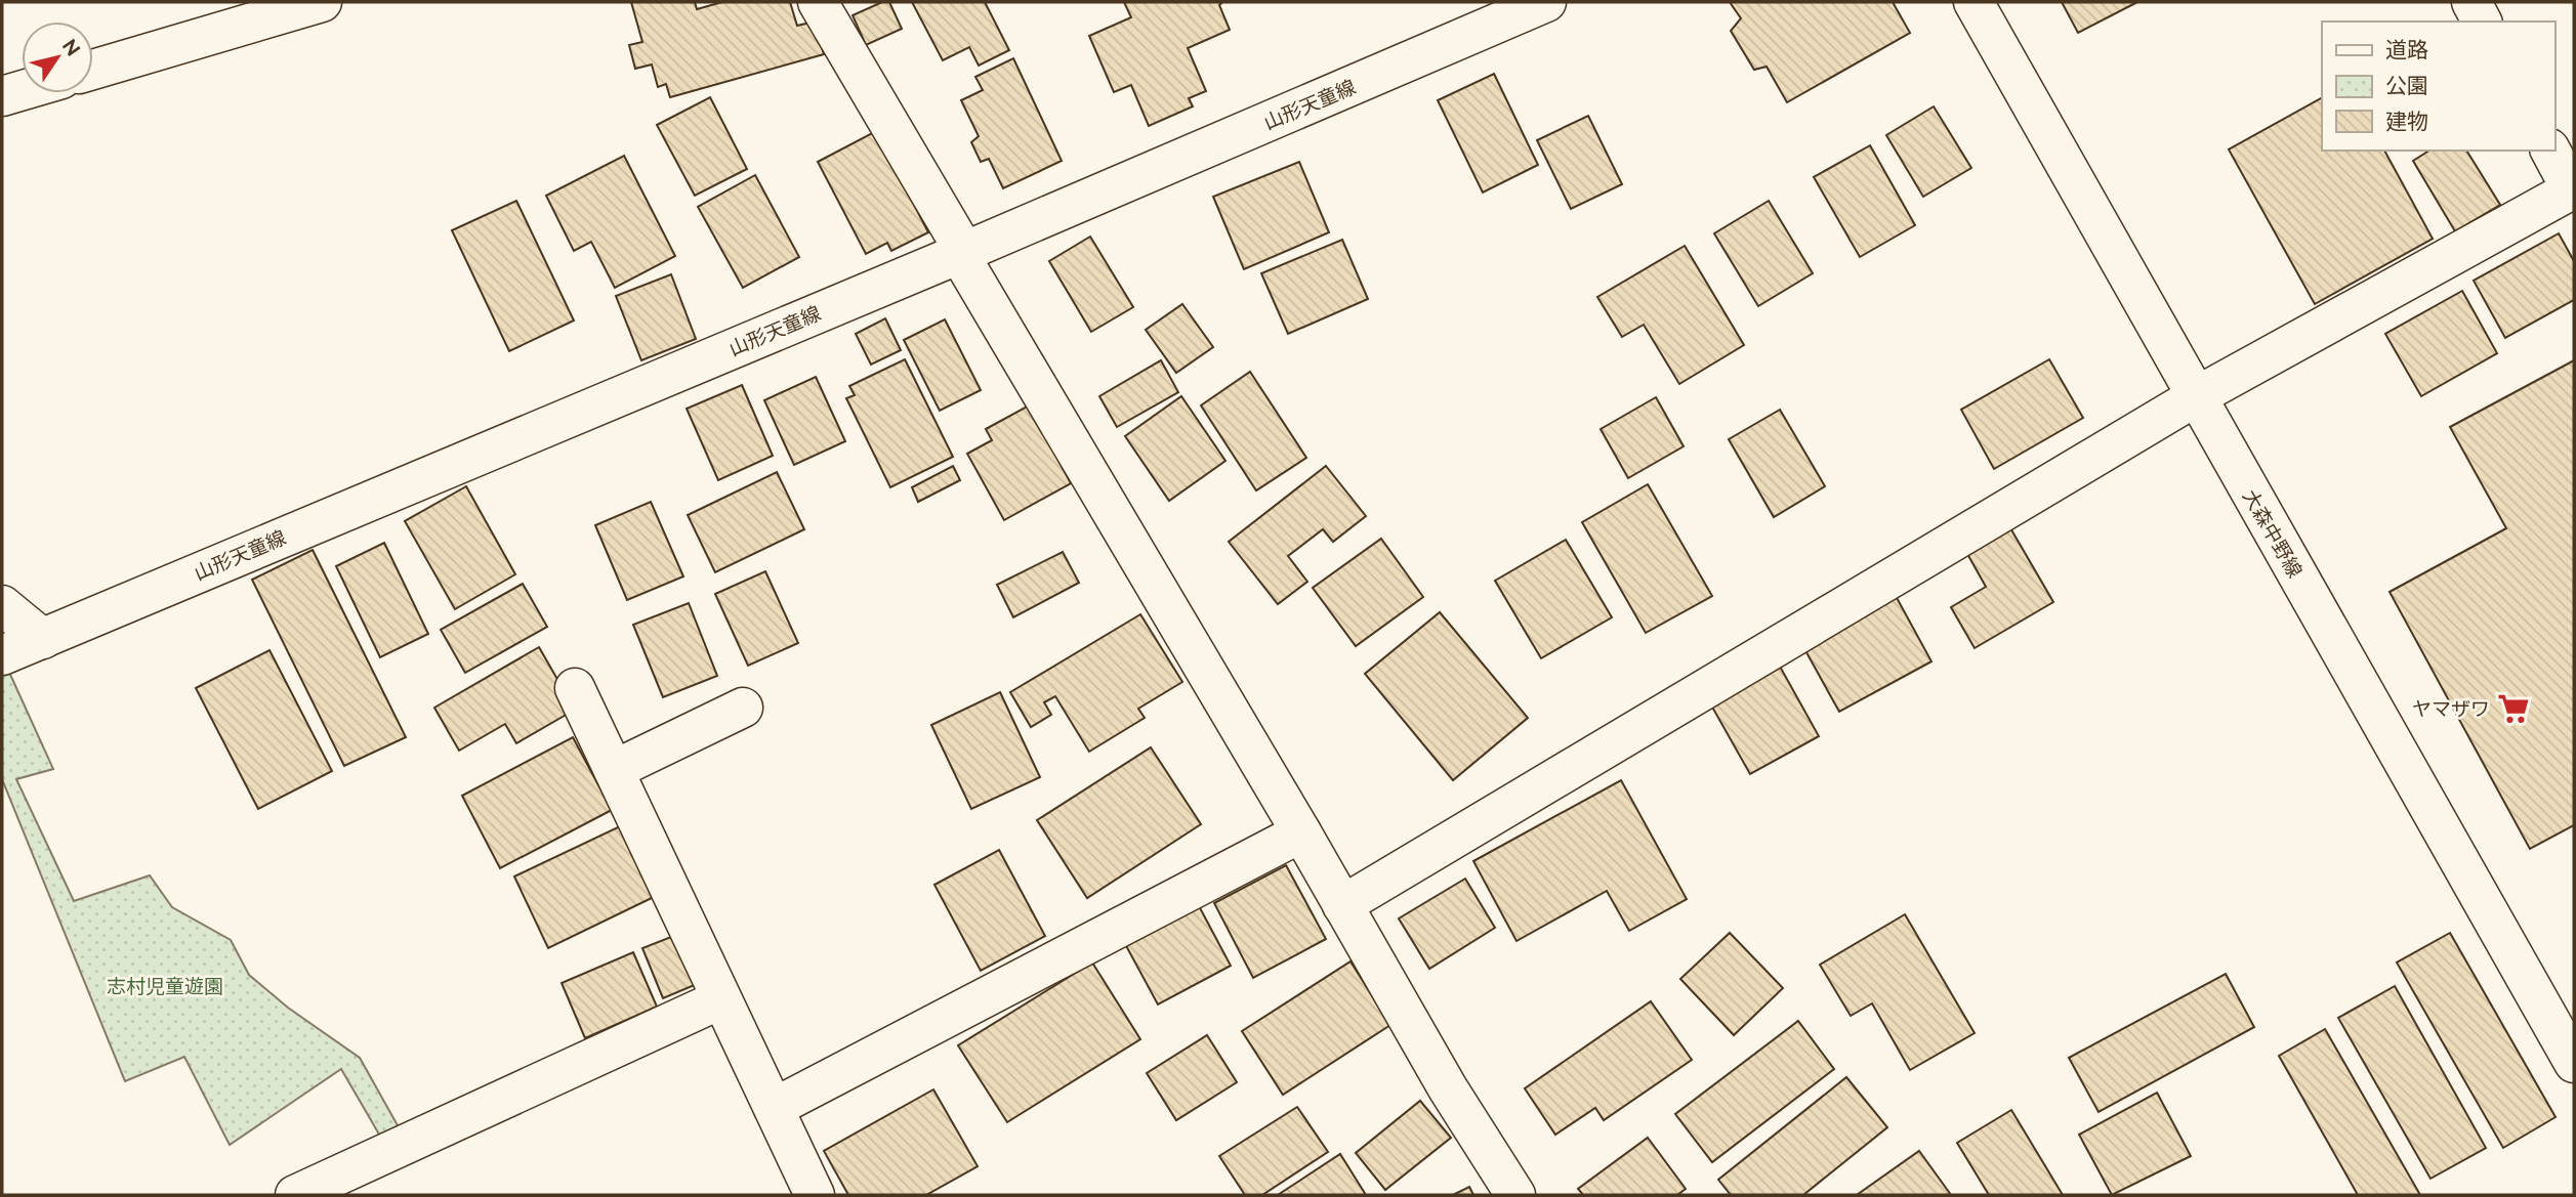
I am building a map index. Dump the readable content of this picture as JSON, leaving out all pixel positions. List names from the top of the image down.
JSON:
{
  "streets": {
    "street": ["山形天童線", "大森中野線"]
  },
  "parks": ["志村児童遊園"],
  "places": {
    "supermarket": ["ヤマザワ"]
  },
  "legend": ["道路", "公園", "建物"],
  "north": "top right"
}
